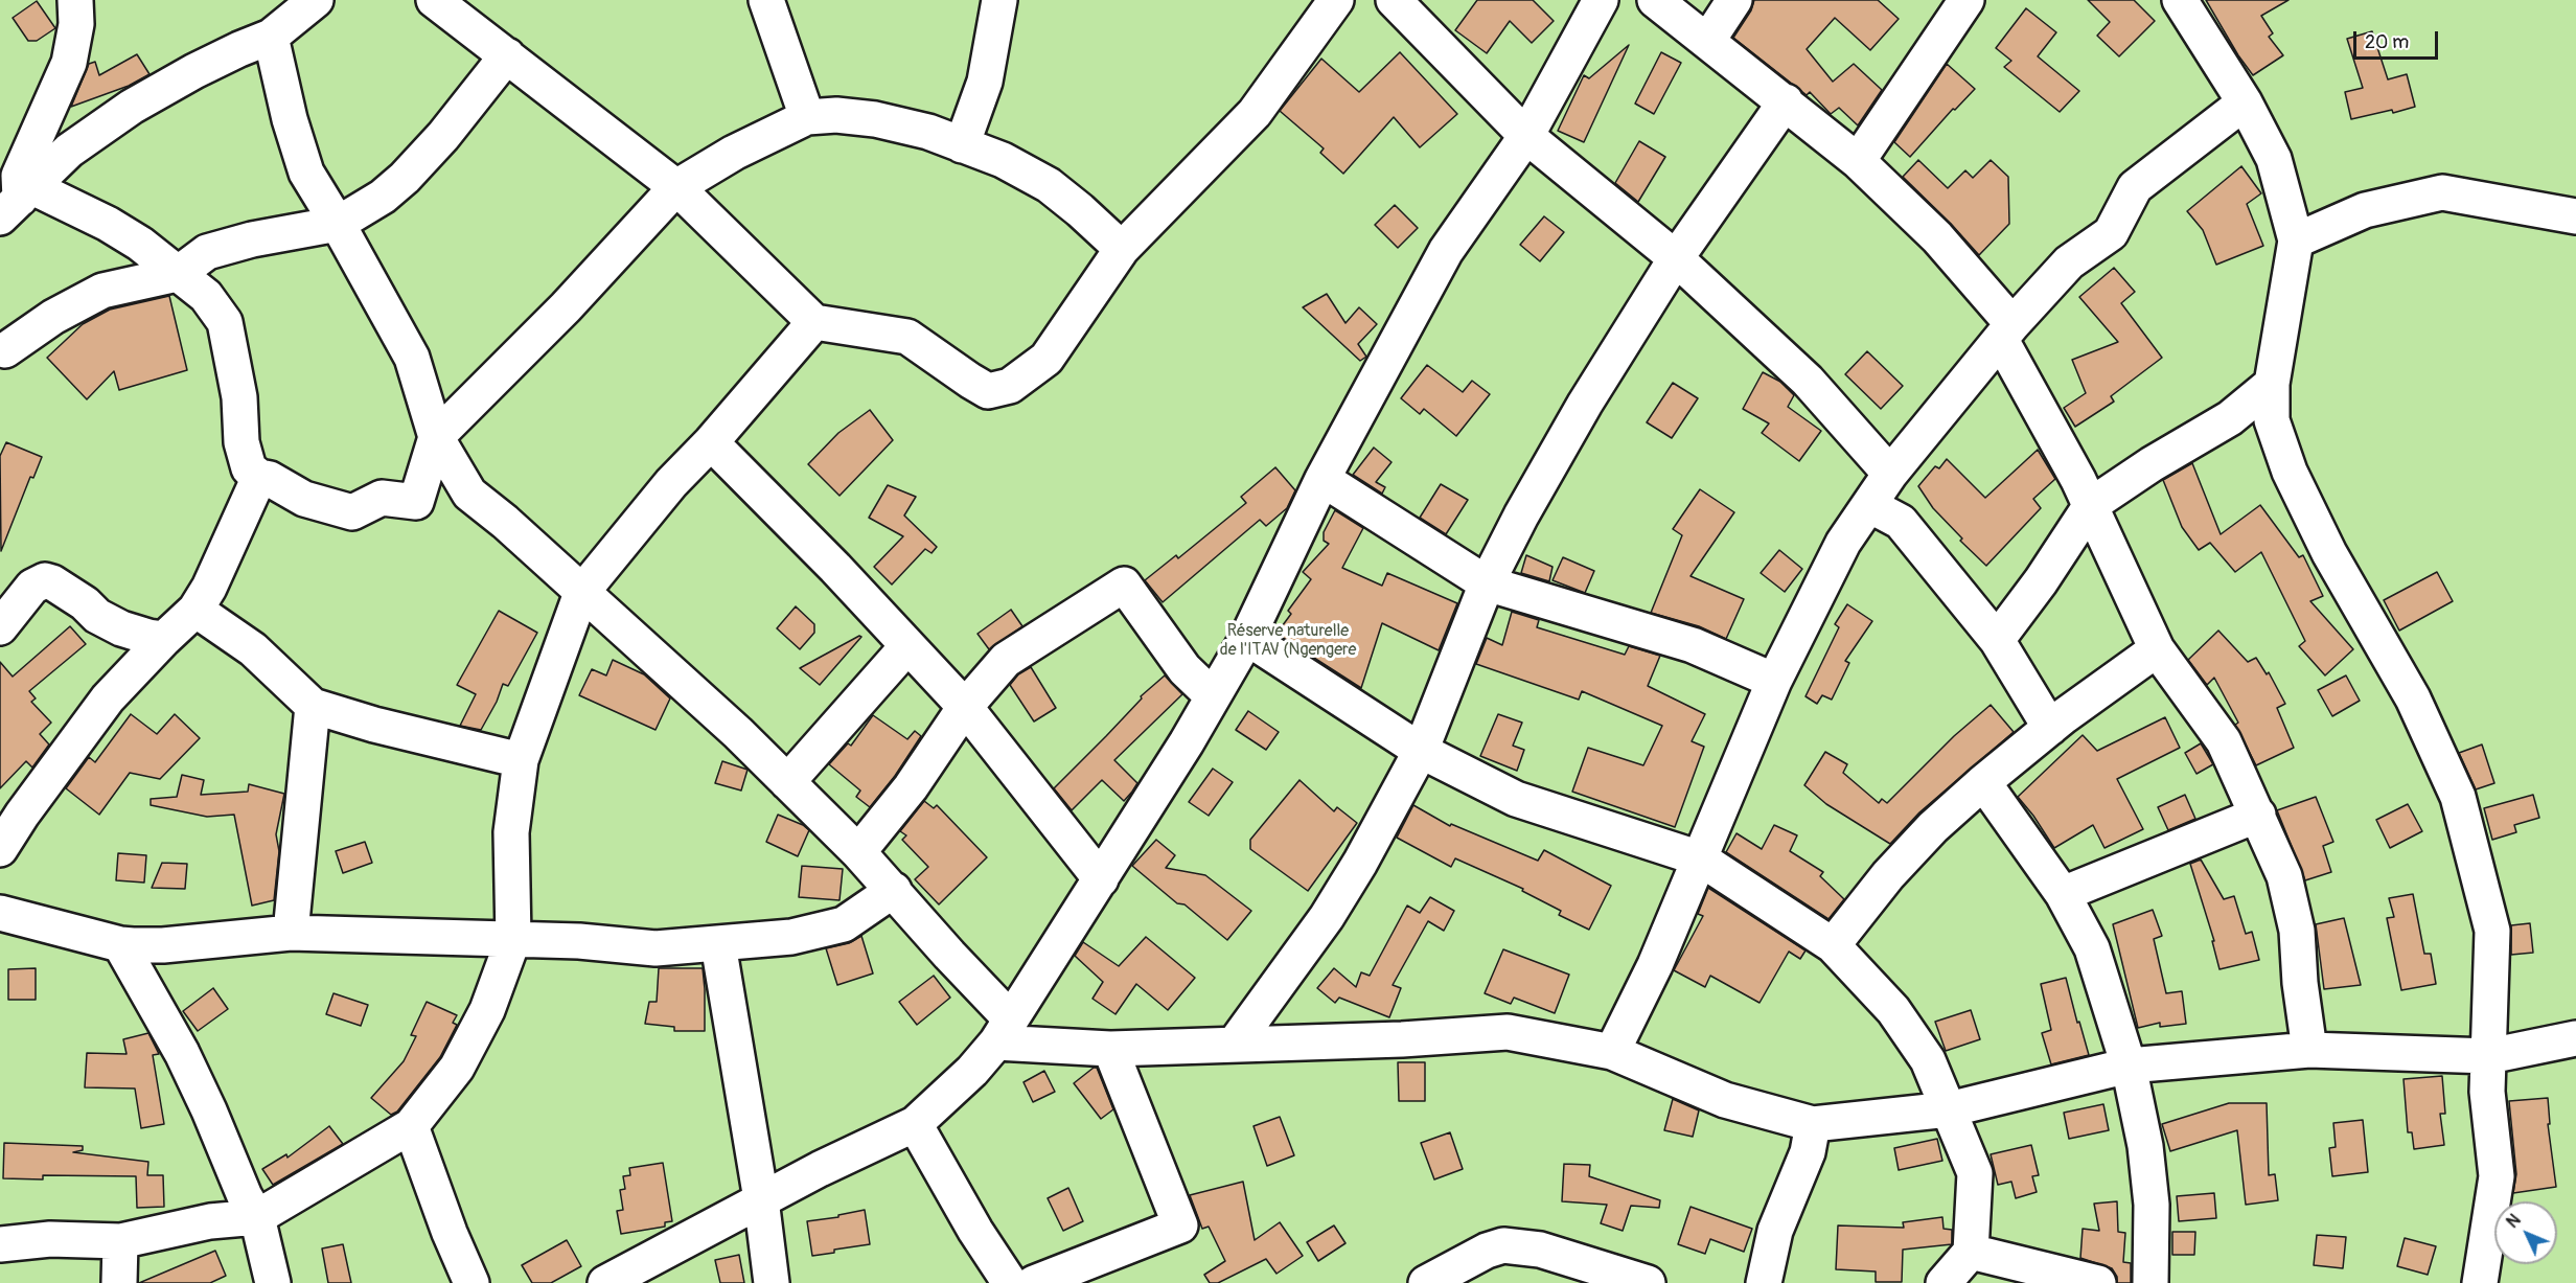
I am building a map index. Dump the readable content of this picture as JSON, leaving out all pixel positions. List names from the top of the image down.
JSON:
{
  "parks": ["Réserve naturelle de l'ITAV (Ngengere"],
  "scale_bar": "20 m",
  "north": "top left"
}
